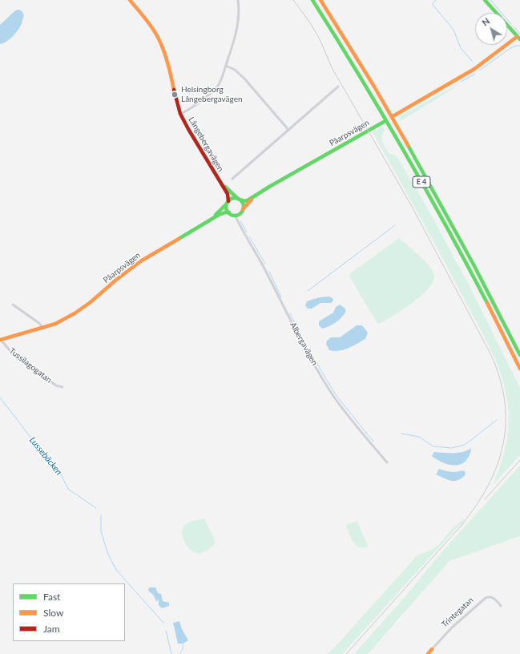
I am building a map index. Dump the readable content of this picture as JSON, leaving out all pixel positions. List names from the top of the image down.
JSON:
{
  "streets": {
    "main road": [
      "Påarpsvägen",
      "Långebergavägen",
      "E 4",
      "Trintegatan"
    ],
    "street": ["Albergavägen", "Tussilagogatan"]
  },
  "crossings": [
    ["Påarpsvägen", "Långebergavägen"],
    ["Påarpsvägen", "Albergavägen"],
    ["Påarpsvägen", "Tussilagogatan"],
    ["Långebergavägen", "Albergavägen"]
  ],
  "water": ["Lussebäcken"],
  "places": ["Helsingborg Långebergavägen"],
  "legend": ["Fast", "Slow", "Jam"],
  "north": "top left"
}
